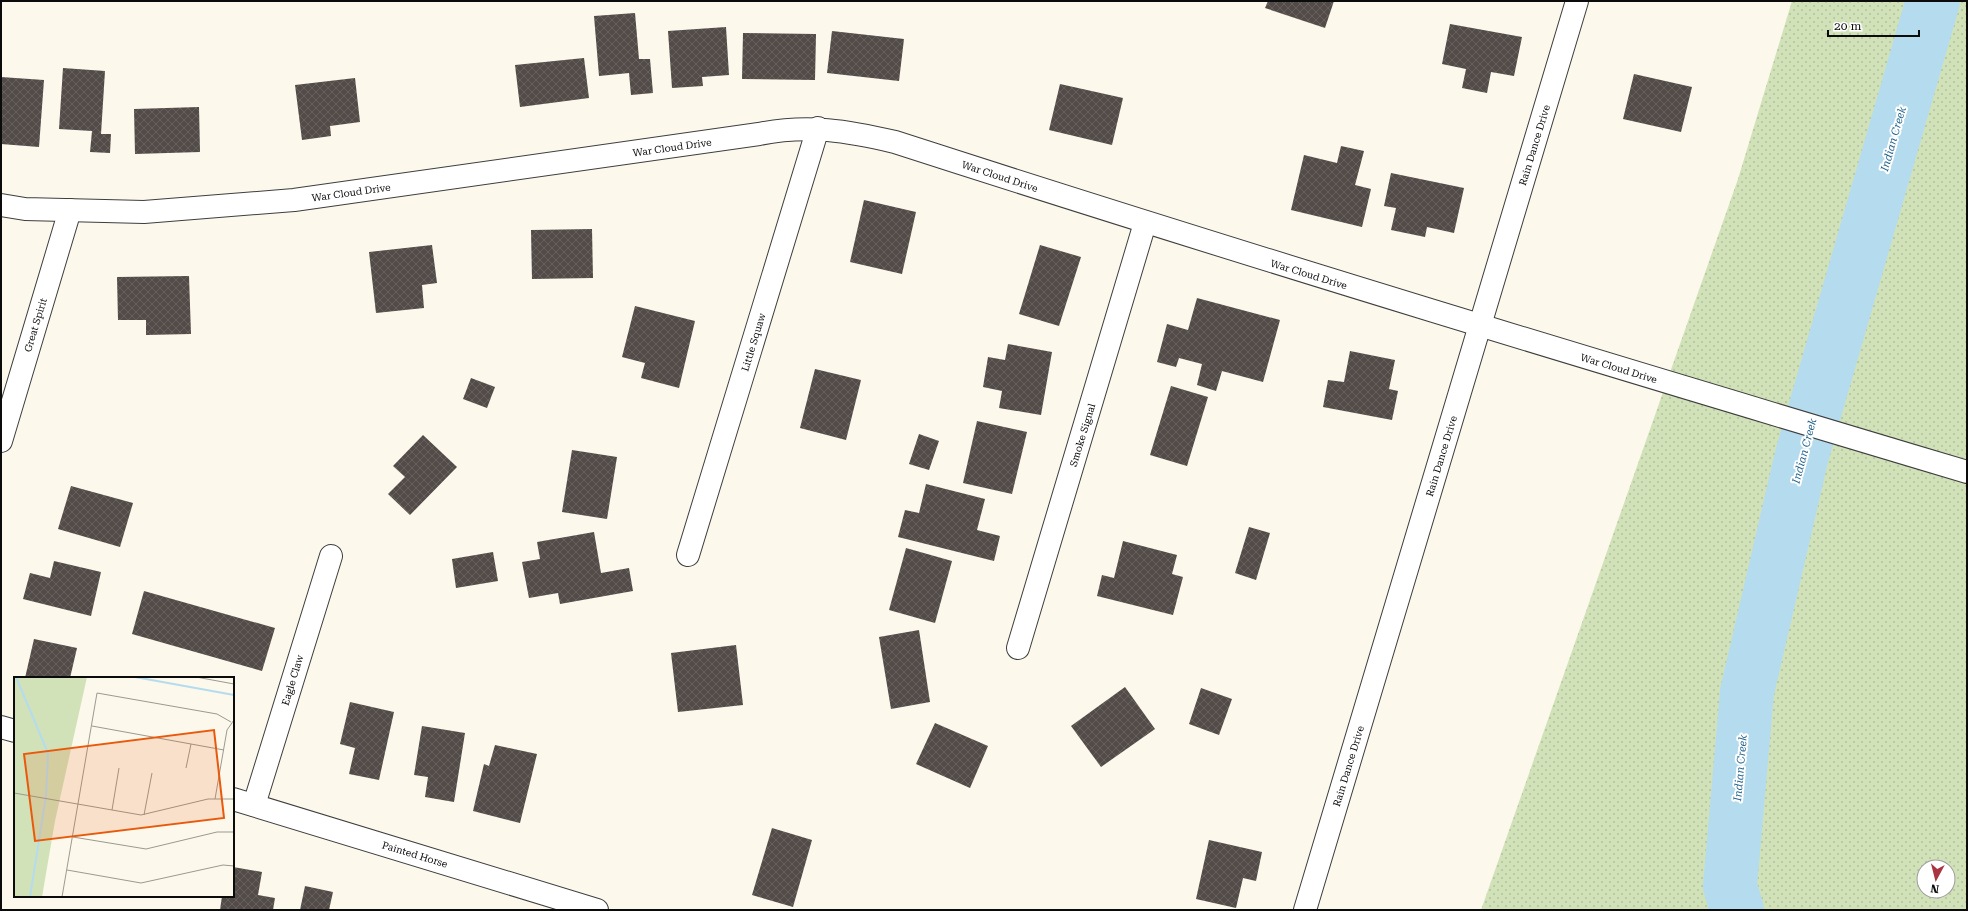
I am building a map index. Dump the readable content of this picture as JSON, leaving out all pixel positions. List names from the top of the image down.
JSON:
{
  "streets": {
    "street": [
      "Rain Dance Drive",
      "War Cloud Drive",
      "Great Spirit",
      "Little Squaw",
      "Smoke Signal",
      "Eagle Claw",
      "Painted Horse"
    ]
  },
  "crossings": [
    ["Rain Dance Drive", "War Cloud Drive"],
    ["War Cloud Drive", "Great Spirit"],
    ["War Cloud Drive", "Little Squaw"],
    ["War Cloud Drive", "Smoke Signal"],
    ["Eagle Claw", "Painted Horse"]
  ],
  "water": ["Indian Creek"],
  "scale_bar": "20 m",
  "north": "bottom"
}
